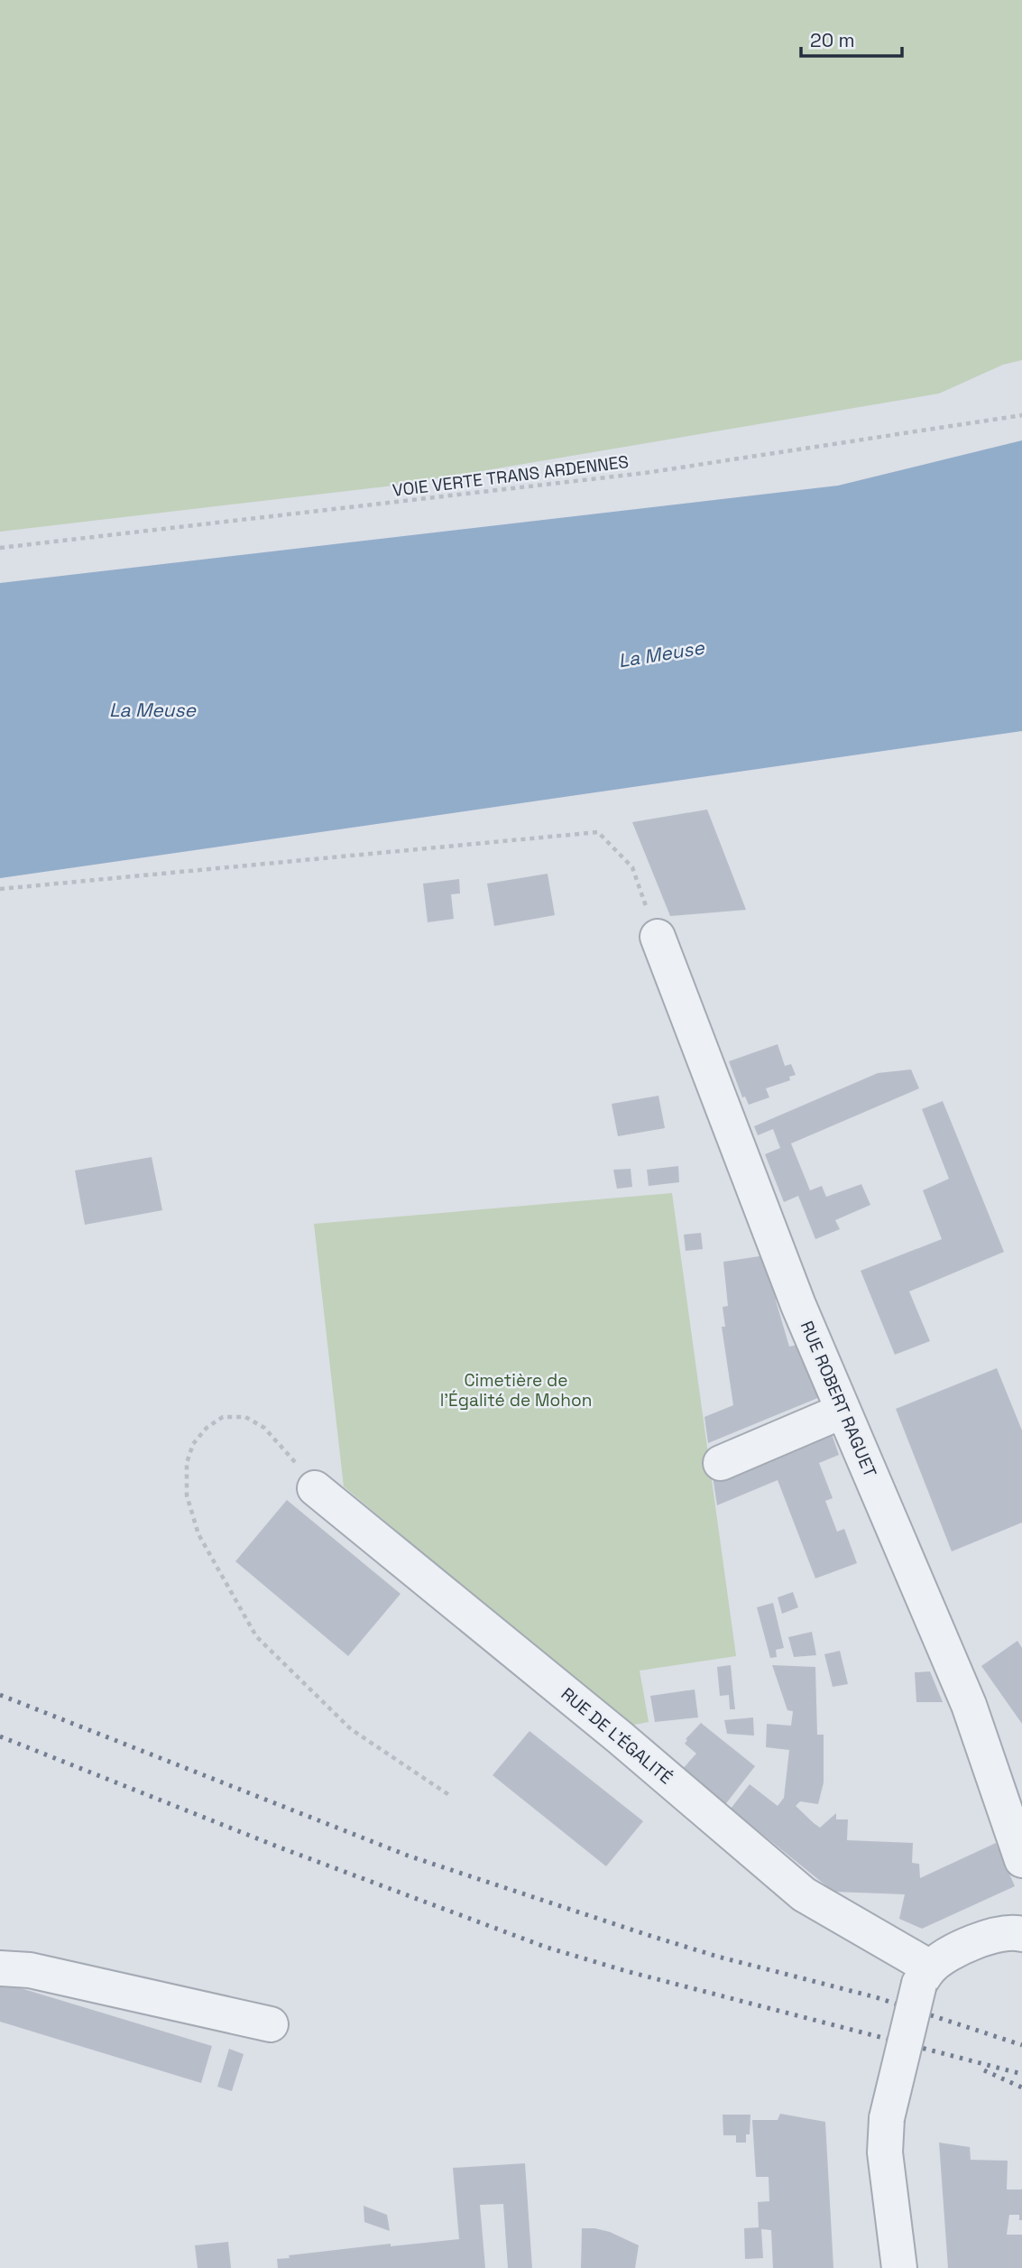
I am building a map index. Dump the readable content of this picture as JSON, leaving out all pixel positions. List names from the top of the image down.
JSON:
{
  "streets": {
    "street": ["RUE ROBERT RAGUET", "RUE DE L'ÉGALITÉ"],
    "path": ["VOIE VERTE TRANS ARDENNES"]
  },
  "water": ["La Meuse"],
  "parks": ["Cimetière de l'Égalité de Mohon"],
  "scale_bar": "20 m"
}
